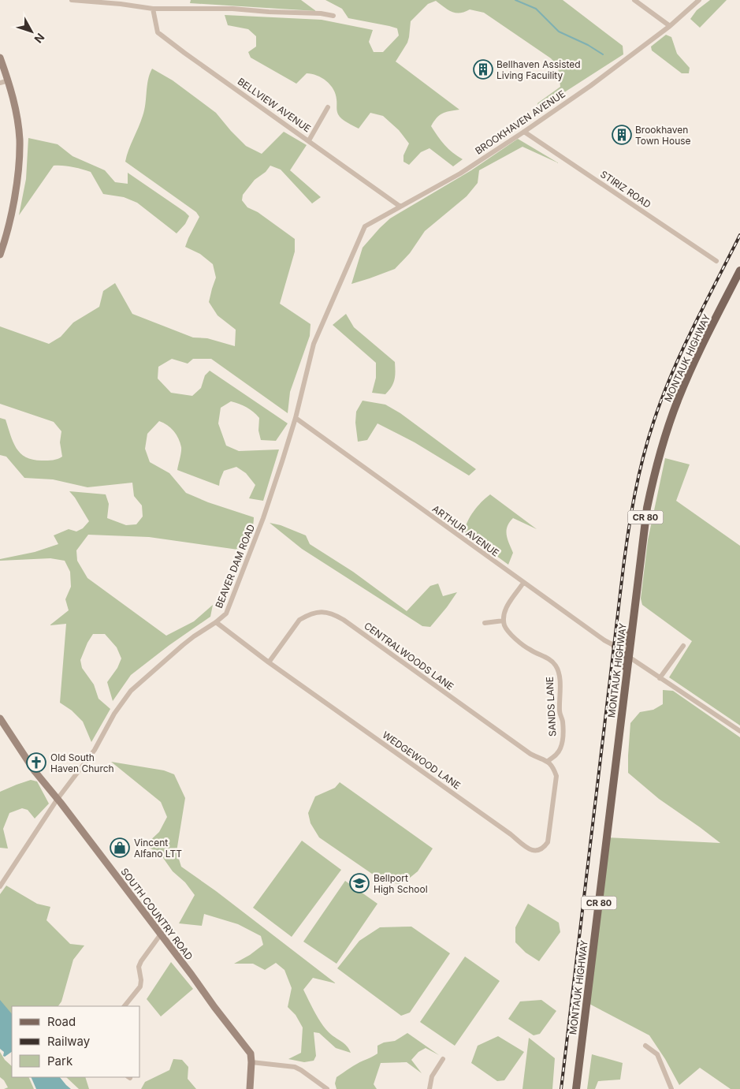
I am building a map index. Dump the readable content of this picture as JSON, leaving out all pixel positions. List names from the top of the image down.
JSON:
{
  "streets": {
    "main road": ["MONTAUK HIGHWAY", "CR 80", "SOUTH COUNTRY ROAD"],
    "street": [
      "BELLVIEW AVENUE",
      "BROOKHAVEN AVENUE",
      "STIRIZ ROAD",
      "ARTHUR AVENUE",
      "BEAVER DAM ROAD",
      "CENTRALWOODS LANE",
      "SANDS LANE",
      "WEDGEWOOD LANE"
    ]
  },
  "crossings": [
    ["BELLVIEW AVENUE", "BROOKHAVEN AVENUE"],
    ["BELLVIEW AVENUE", "BEAVER DAM ROAD"],
    ["BROOKHAVEN AVENUE", "STIRIZ ROAD"],
    ["BROOKHAVEN AVENUE", "BEAVER DAM ROAD"],
    ["MONTAUK HIGHWAY", "ARTHUR AVENUE"],
    ["ARTHUR AVENUE", "BEAVER DAM ROAD"],
    ["BEAVER DAM ROAD", "WEDGEWOOD LANE"],
    ["BEAVER DAM ROAD", "SOUTH COUNTRY ROAD"],
    ["CENTRALWOODS LANE", "SANDS LANE"],
    ["CENTRALWOODS LANE", "WEDGEWOOD LANE"],
    ["SANDS LANE", "WEDGEWOOD LANE"]
  ],
  "places": {
    "building": ["Bellhaven Assisted Living Facuility", "Brookhaven Town House"],
    "church": ["Old South Haven Church"],
    "shop": ["Vincent Alfano LTT"],
    "school or university": ["Bellport High School"]
  },
  "legend": ["Road", "Railway", "Park"],
  "north": "bottom right"
}
